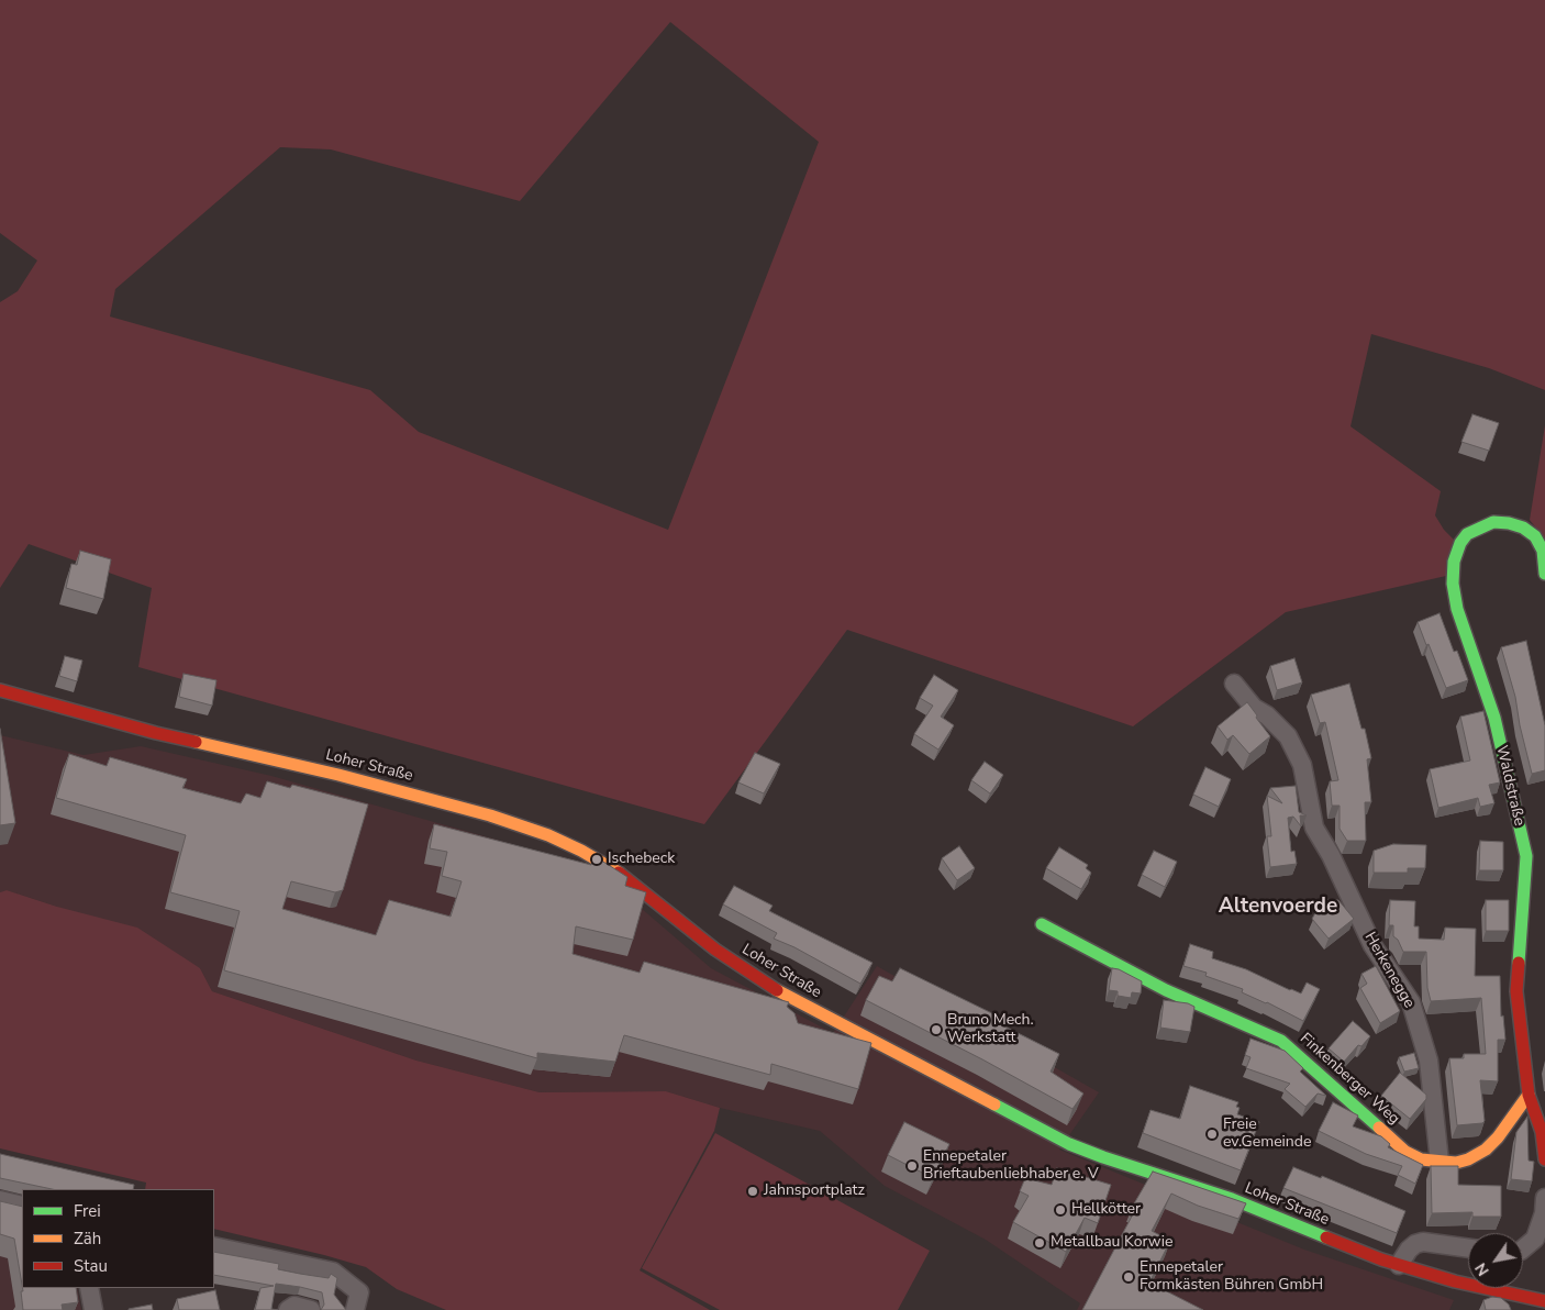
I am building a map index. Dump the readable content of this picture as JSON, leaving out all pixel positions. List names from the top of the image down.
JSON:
{
  "streets": {
    "main road": ["Loher Straße", "Waldstraße", "Finkenberger Weg"],
    "street": ["Herkenegge"]
  },
  "crossings": [
    ["Waldstraße", "Finkenberger Weg"],
    ["Herkenegge", "Finkenberger Weg"]
  ],
  "districts": ["Altenvoerde"],
  "places": [
    "Ischebeck",
    "Bruno Mech. Werkstatt",
    "Freie ev.Gemeinde",
    "Ennepetaler Brieftaubenliebhaber e. V",
    "Jahnsportplatz",
    "Hellkötter",
    "Metallbau Korwie",
    "Ennepetaler Formkästen Bühren GmbH"
  ],
  "legend": ["Frei", "Zäh", "Stau"],
  "north": "bottom left"
}
